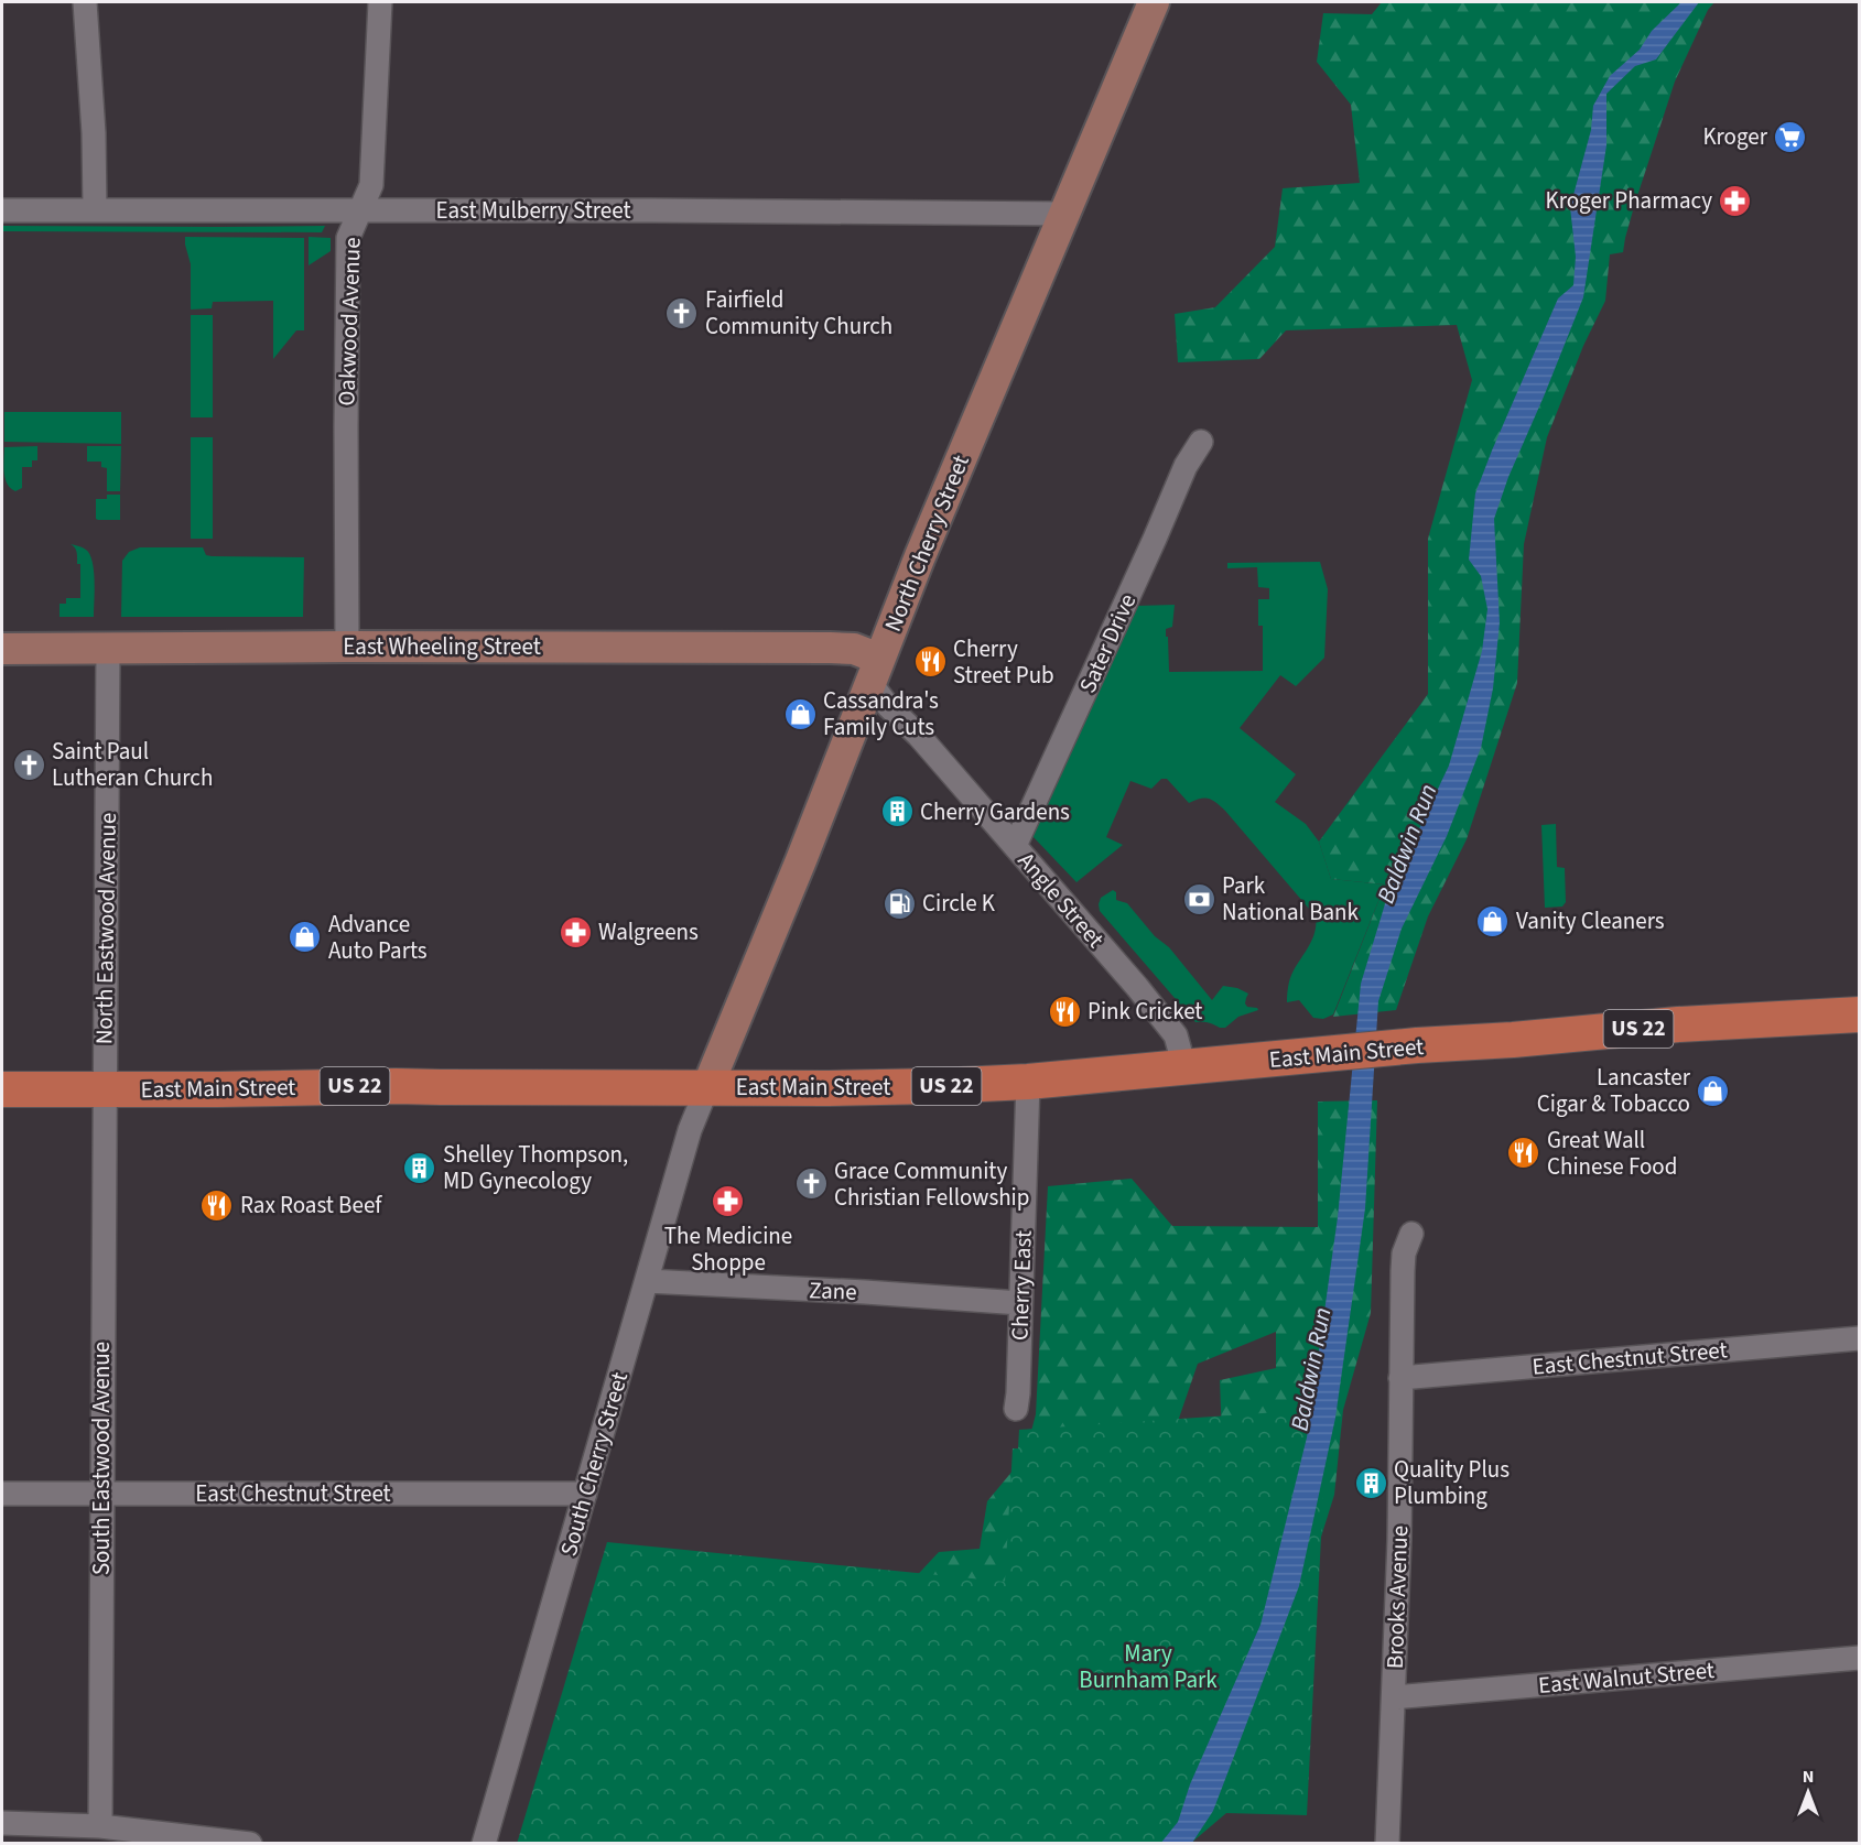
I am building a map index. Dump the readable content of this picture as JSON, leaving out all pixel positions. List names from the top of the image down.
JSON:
{
  "streets": {
    "main road": [
      "North Cherry Street",
      "East Wheeling Street",
      "US 22",
      "East Main Street"
    ],
    "street": [
      "East Mulberry Street",
      "Oakwood Avenue",
      "Sater Drive",
      "Angle Street",
      "North Eastwood Avenue",
      "Cherry East",
      "Zane",
      "East Chestnut Street",
      "South Eastwood Avenue",
      "South Cherry Street",
      "Brooks Avenue",
      "East Walnut Street"
    ]
  },
  "crossings": [
    ["East Mulberry Street", "Oakwood Avenue"],
    ["East Mulberry Street", "North Cherry Street"],
    ["Oakwood Avenue", "East Wheeling Street"],
    ["North Cherry Street", "East Wheeling Street"],
    ["North Cherry Street", "Angle Street"],
    ["North Cherry Street", "East Main Street"],
    ["North Cherry Street", "South Cherry Street"],
    ["Sater Drive", "Angle Street"],
    ["East Wheeling Street", "Angle Street"],
    ["East Wheeling Street", "North Eastwood Avenue"],
    ["Angle Street", "East Main Street"],
    ["North Eastwood Avenue", "East Main Street"],
    ["North Eastwood Avenue", "South Eastwood Avenue"],
    ["East Main Street", "Cherry East"],
    ["East Main Street", "South Eastwood Avenue"],
    ["East Main Street", "South Cherry Street"],
    ["Cherry East", "Zane"],
    ["Zane", "South Cherry Street"],
    ["East Chestnut Street", "South Eastwood Avenue"],
    ["East Chestnut Street", "South Cherry Street"],
    ["East Chestnut Street", "Brooks Avenue"],
    ["Brooks Avenue", "East Walnut Street"]
  ],
  "water": ["Baldwin Run"],
  "parks": ["Mary Burnham Park"],
  "places": {
    "supermarket": ["Kroger"],
    "pharmacy": ["Kroger Pharmacy", "Walgreens", "The Medicine Shoppe"],
    "church": ["Fairfield Community Church", "Saint Paul Lutheran Church", "Grace Community Christian Fellowship"],
    "restaurant": [
      "Cherry Street Pub",
      "Pink Cricket",
      "Great Wall Chinese Food",
      "Rax Roast Beef"
    ],
    "shop": [
      "Cassandra's Family Cuts",
      "Vanity Cleaners",
      "Advance Auto Parts",
      "Lancaster Cigar & Tobacco"
    ],
    "building": ["Cherry Gardens", "Shelley Thompson, MD Gynecology", "Quality Plus Plumbing"],
    "bank": ["Park National Bank"],
    "fuel station": ["Circle K"]
  },
  "north": "top"
}
